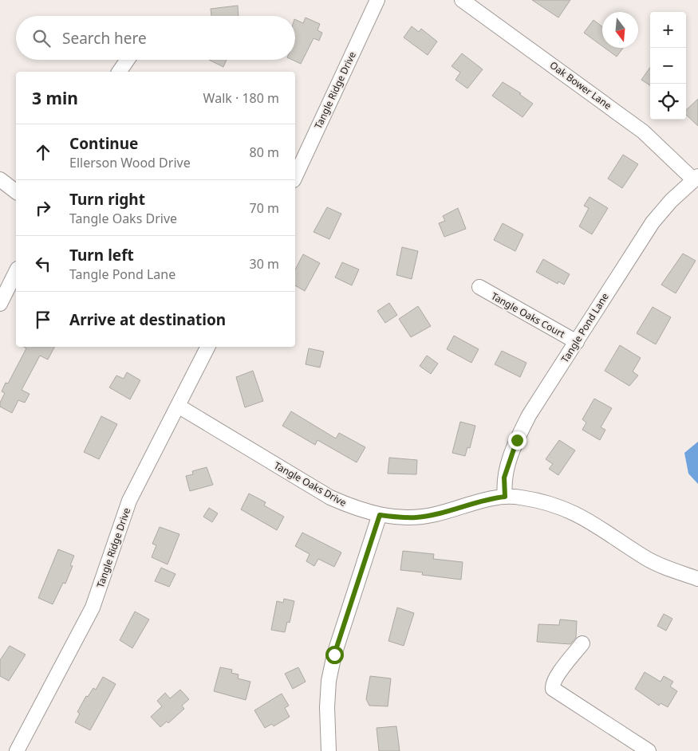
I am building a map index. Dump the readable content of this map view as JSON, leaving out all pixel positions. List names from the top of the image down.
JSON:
{
  "streets": {
    "street": [
      "Oak Bower Lane",
      "Tangle Ridge Drive",
      "Tangle Oaks Court",
      "Tangle Pond Lane",
      "Tangle Oaks Drive"
    ]
  },
  "crossings": [
    ["Oak Bower Lane", "Tangle Pond Lane"],
    ["Tangle Ridge Drive", "Tangle Oaks Drive"],
    ["Tangle Oaks Court", "Tangle Pond Lane"],
    ["Tangle Pond Lane", "Tangle Oaks Drive"]
  ],
  "north": "bottom",
  "page": {
    "map_buttons": ["+", "−"],
    "search": "Search here",
    "heading": ["3 min", "Walk · 180 m"],
    "list": [
      ["Continue", "Ellerson Wood Drive", "80 m"],
      ["Turn right", "Tangle Oaks Drive", "70 m"],
      ["Turn left", "Tangle Pond Lane", "30 m"],
      "Arrive at destination"
    ]
  }
}
